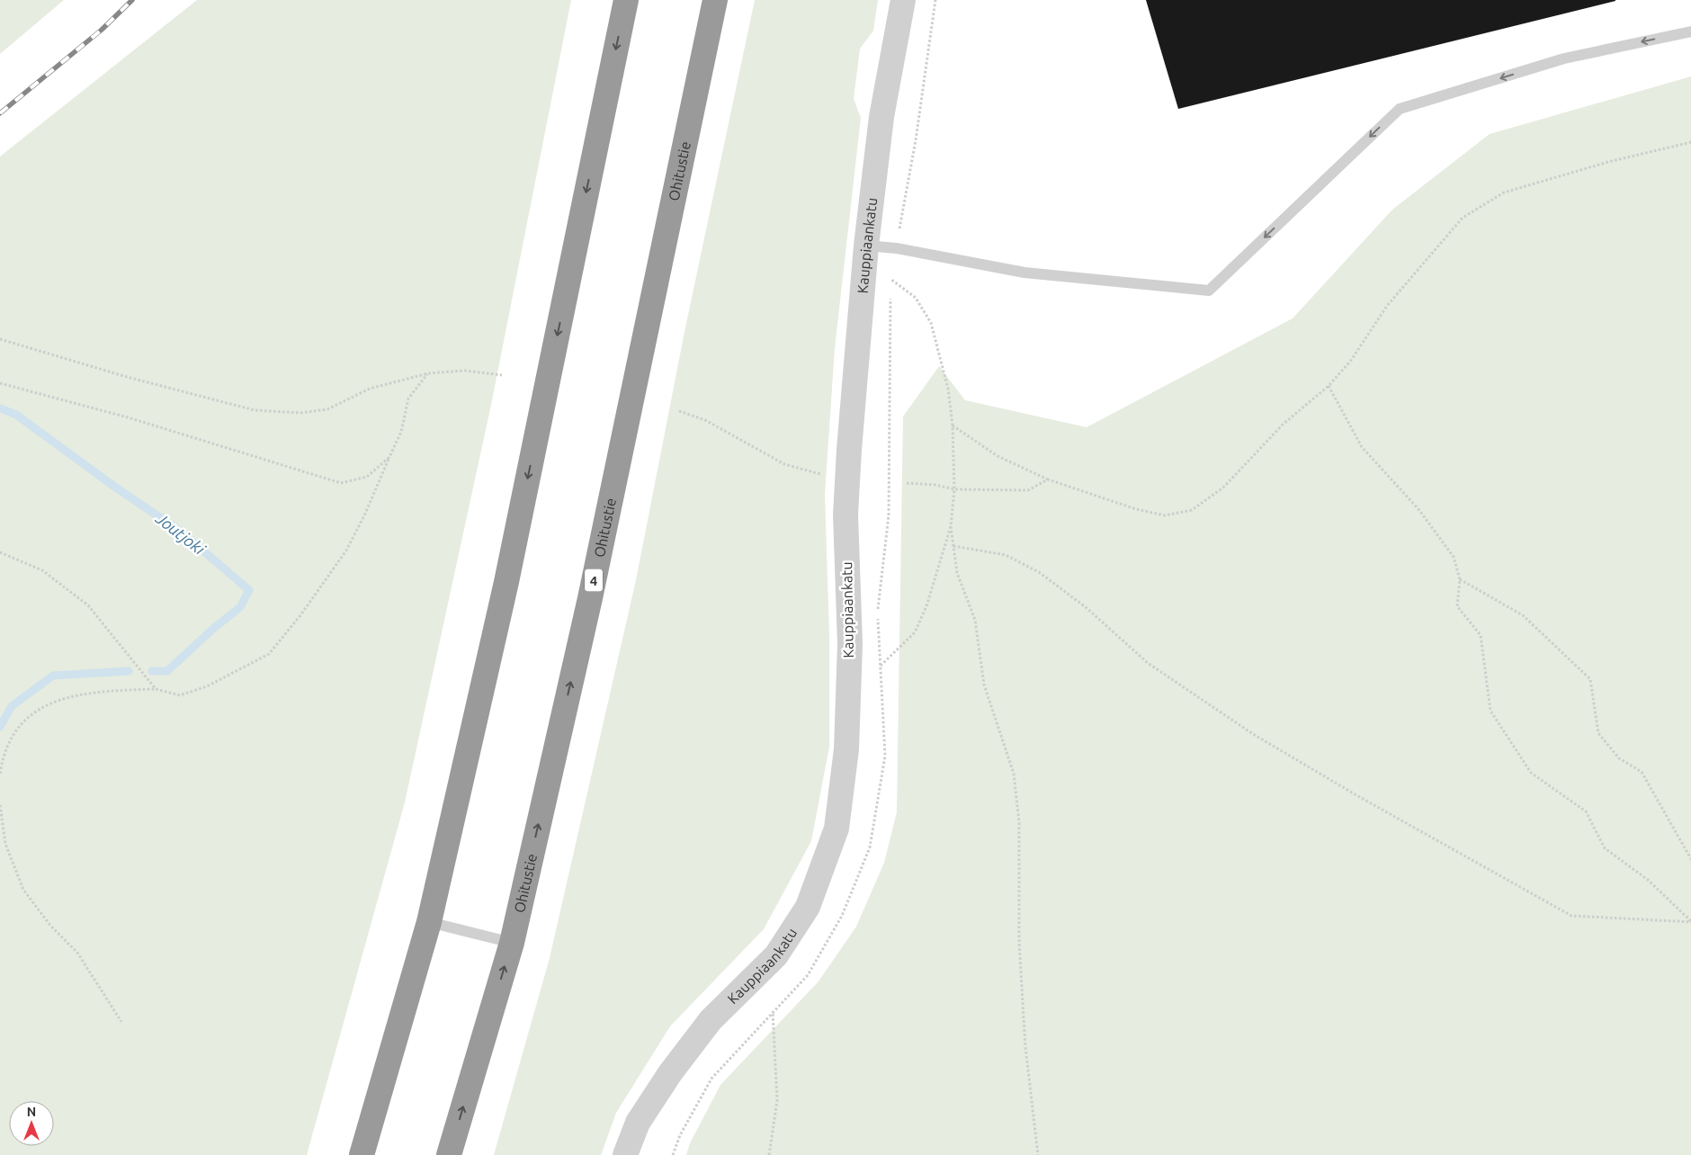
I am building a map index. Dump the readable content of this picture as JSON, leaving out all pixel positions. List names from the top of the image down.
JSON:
{
  "streets": {
    "highway": ["Ohitustie", "4"],
    "street": ["Kauppiaankatu"]
  },
  "water": ["Joutjoki"],
  "north": "top"
}
